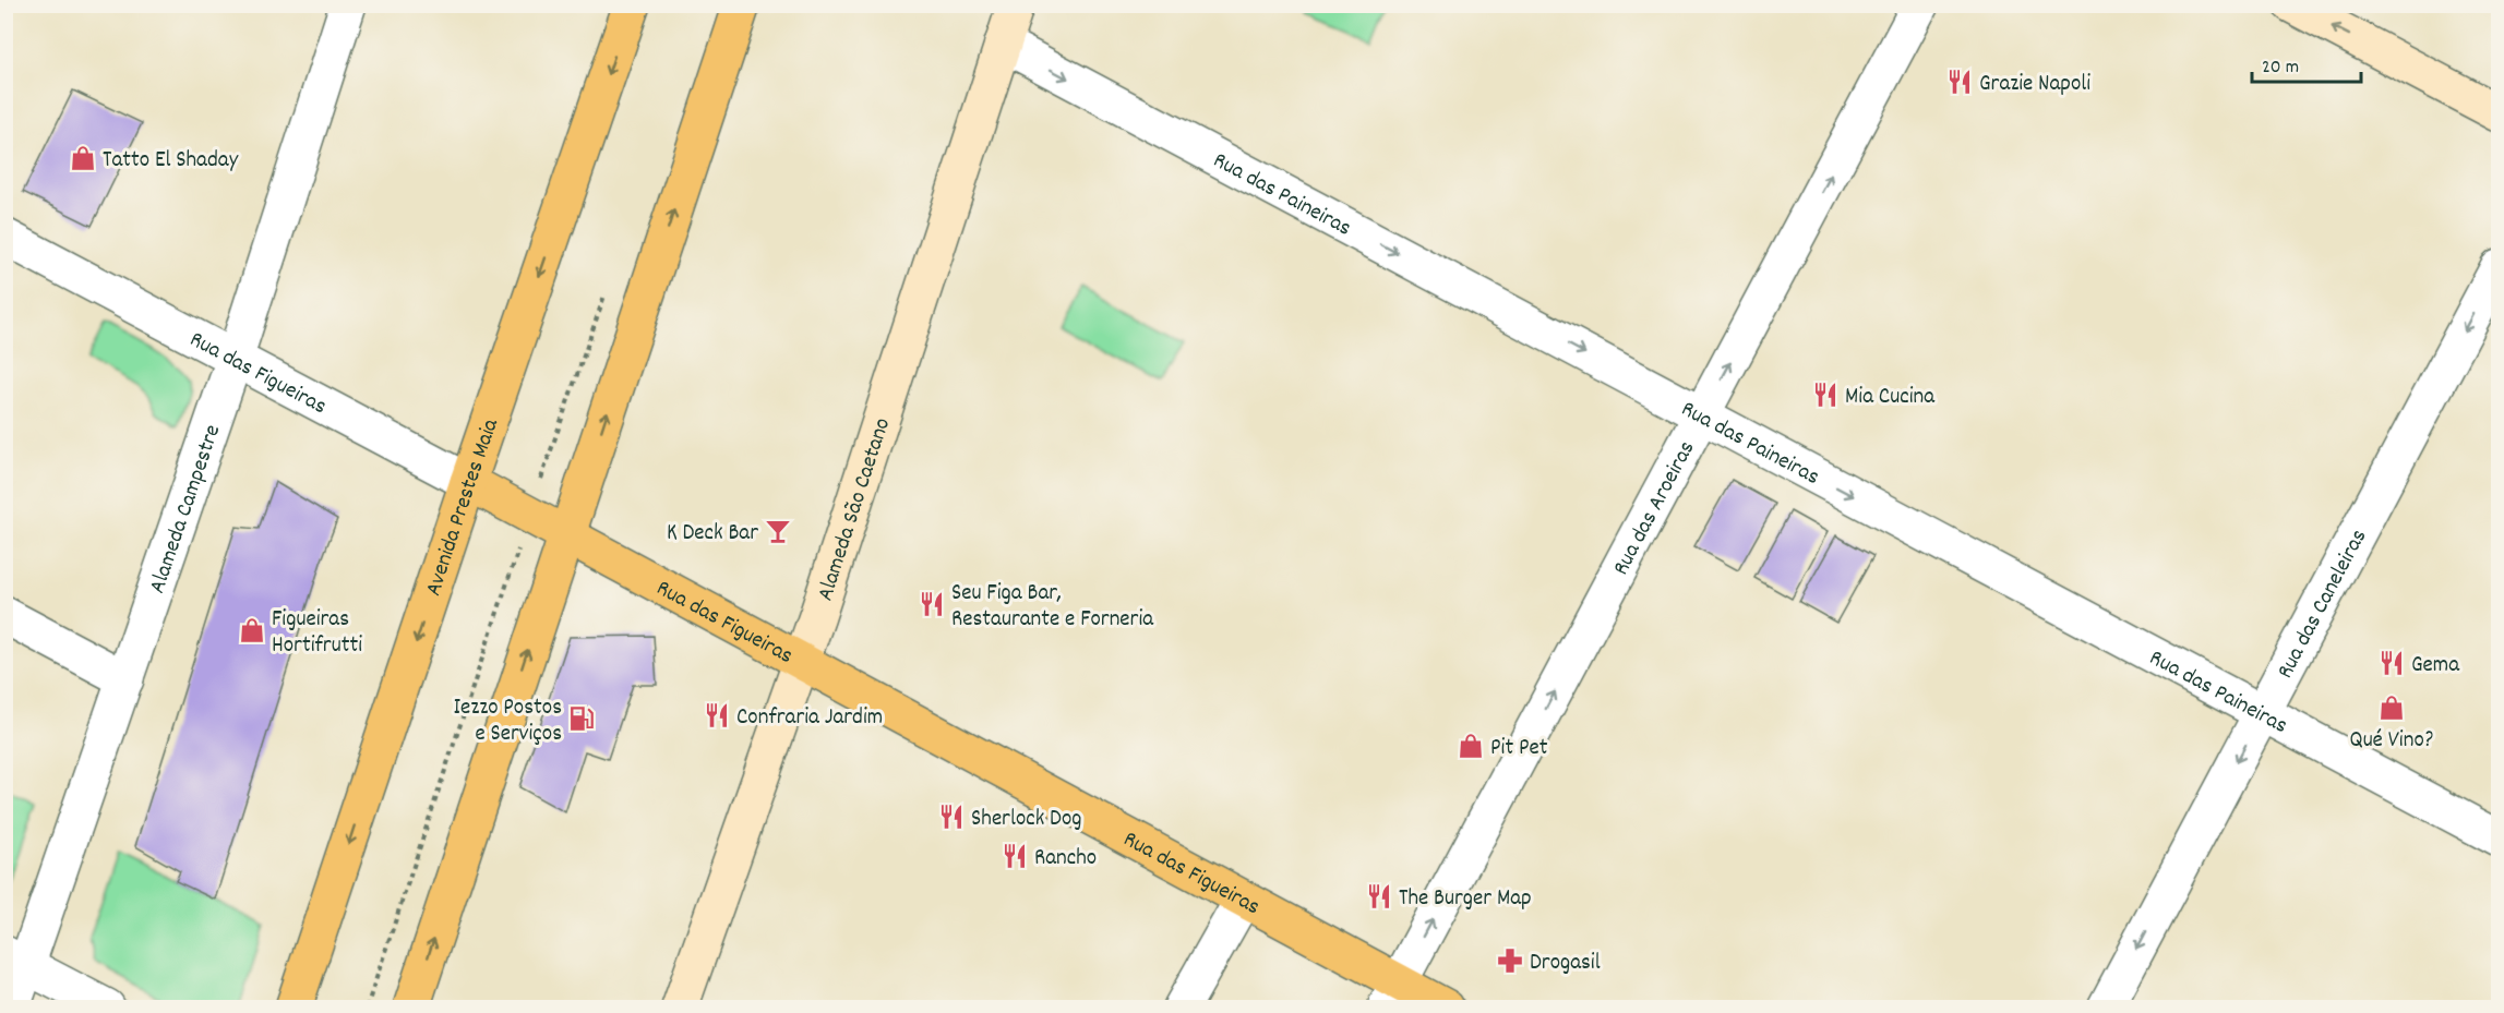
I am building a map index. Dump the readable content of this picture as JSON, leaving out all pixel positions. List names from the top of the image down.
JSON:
{
  "streets": {
    "main road": ["Rua das Figueiras", "Avenida Prestes Maia", "Alameda São Caetano"],
    "street": [
      "Rua das Paineiras",
      "Rua das Aroeiras",
      "Alameda Campestre",
      "Rua das Caneleiras"
    ]
  },
  "crossings": [
    ["Rua das Paineiras", "Rua das Aroeiras"],
    ["Rua das Paineiras", "Alameda São Caetano"],
    ["Rua das Paineiras", "Rua das Caneleiras"],
    ["Rua das Figueiras", "Avenida Prestes Maia"],
    ["Rua das Figueiras", "Rua das Aroeiras"],
    ["Rua das Figueiras", "Alameda Campestre"],
    ["Rua das Figueiras", "Alameda São Caetano"]
  ],
  "one_way": ["Rua das Paineiras", "Rua das Aroeiras", "Rua das Caneleiras"],
  "places": {
    "restaurant": [
      "Grazie Napoli",
      "Mia Cucina",
      "Seu Figa Bar, Restaurante e Forneria",
      "Gema",
      "Confraria Jardim",
      "Sherlock Dog",
      "Rancho",
      "The Burger Map"
    ],
    "shop": [
      "Tatto El Shaday",
      "Figueiras Hortifrutti",
      "Qué Vino?",
      "Pit Pet"
    ],
    "bar": ["K Deck Bar"],
    "fuel station": ["Iezzo Postos e Serviços"],
    "pharmacy": ["Drogasil"]
  },
  "scale_bar": "20 m"
}
